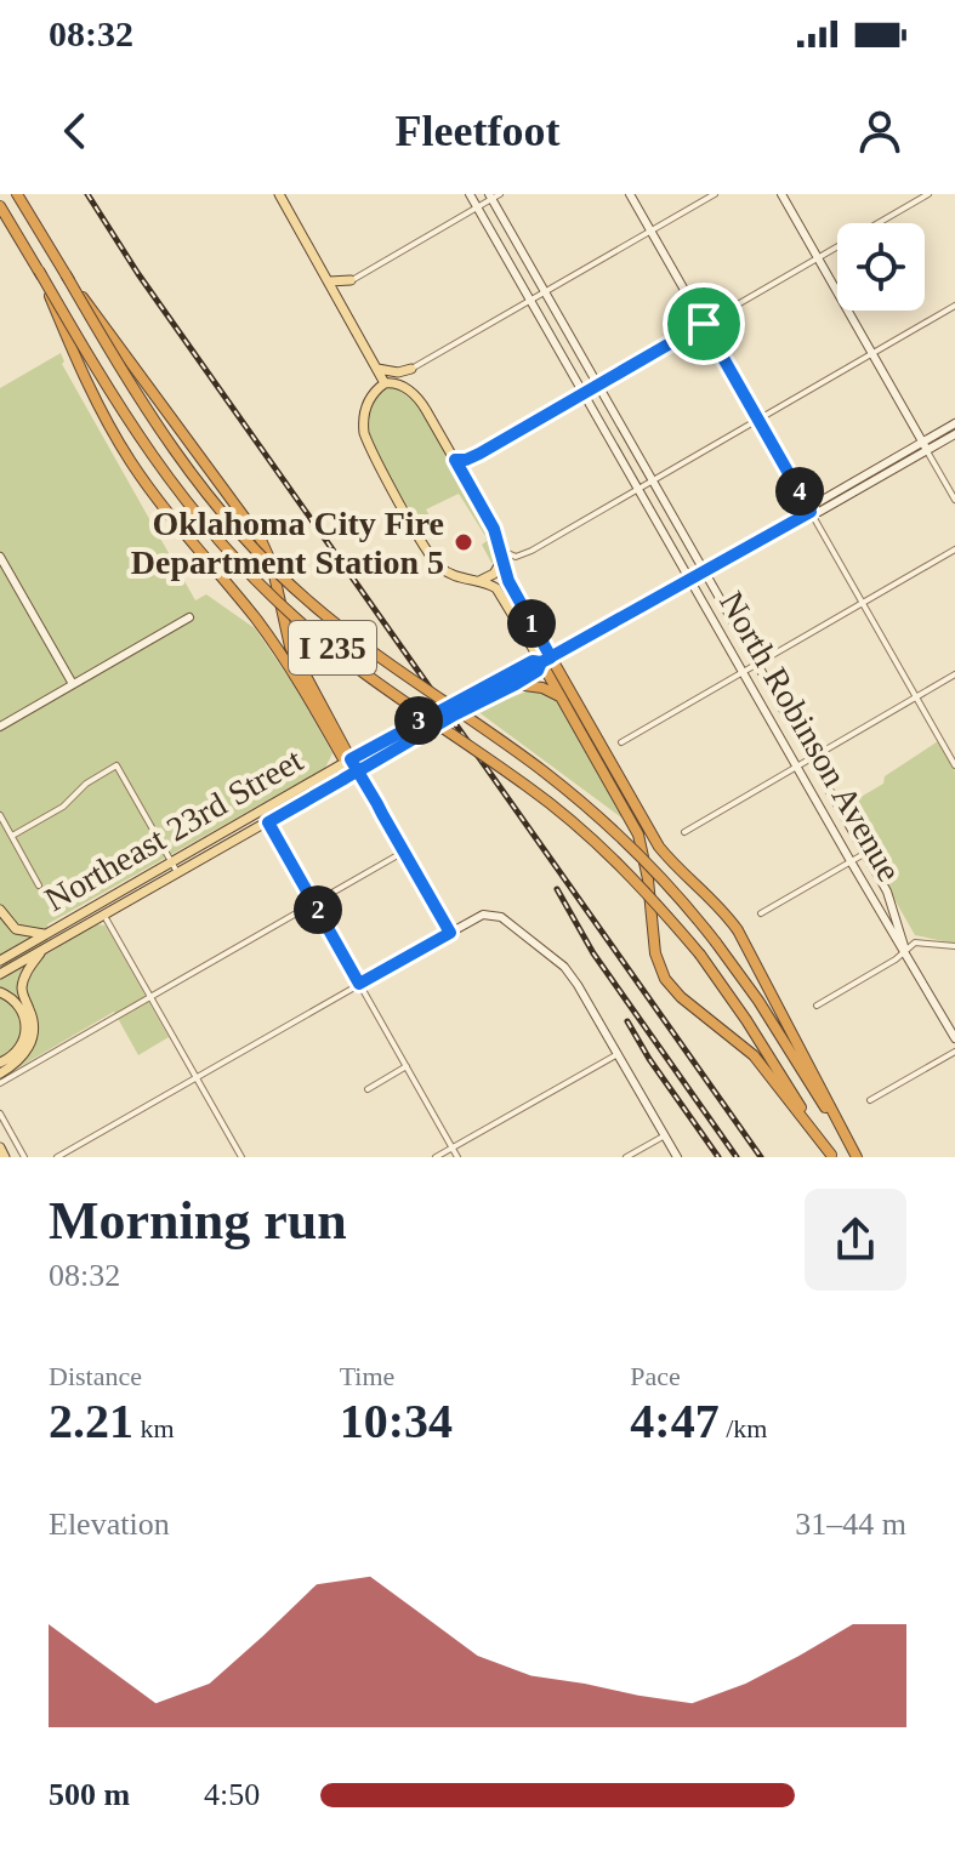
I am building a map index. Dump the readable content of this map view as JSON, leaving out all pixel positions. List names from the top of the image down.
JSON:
{
  "streets": {
    "highway": ["I 235"],
    "main road": ["Northeast 23rd Street"],
    "street": ["North Robinson Avenue"]
  },
  "places": ["Oklahoma City Fire Department Station 5"],
  "page": {
    "status": "08:32",
    "header": "Fleetfoot",
    "pins": [
      "4",
      "1",
      "3",
      "2"
    ],
    "heading": ["Morning run", "08:32"],
    "stats": [
      ["Distance", "2.21 km"],
      ["Time", "10:34"],
      ["Pace", "4:47 /km"]
    ],
    "chart": ["Elevation", "31–44 m"],
    "list": [
      {
        "name": "500 m",
        "note": "4:50"
      }
    ]
  }
}
